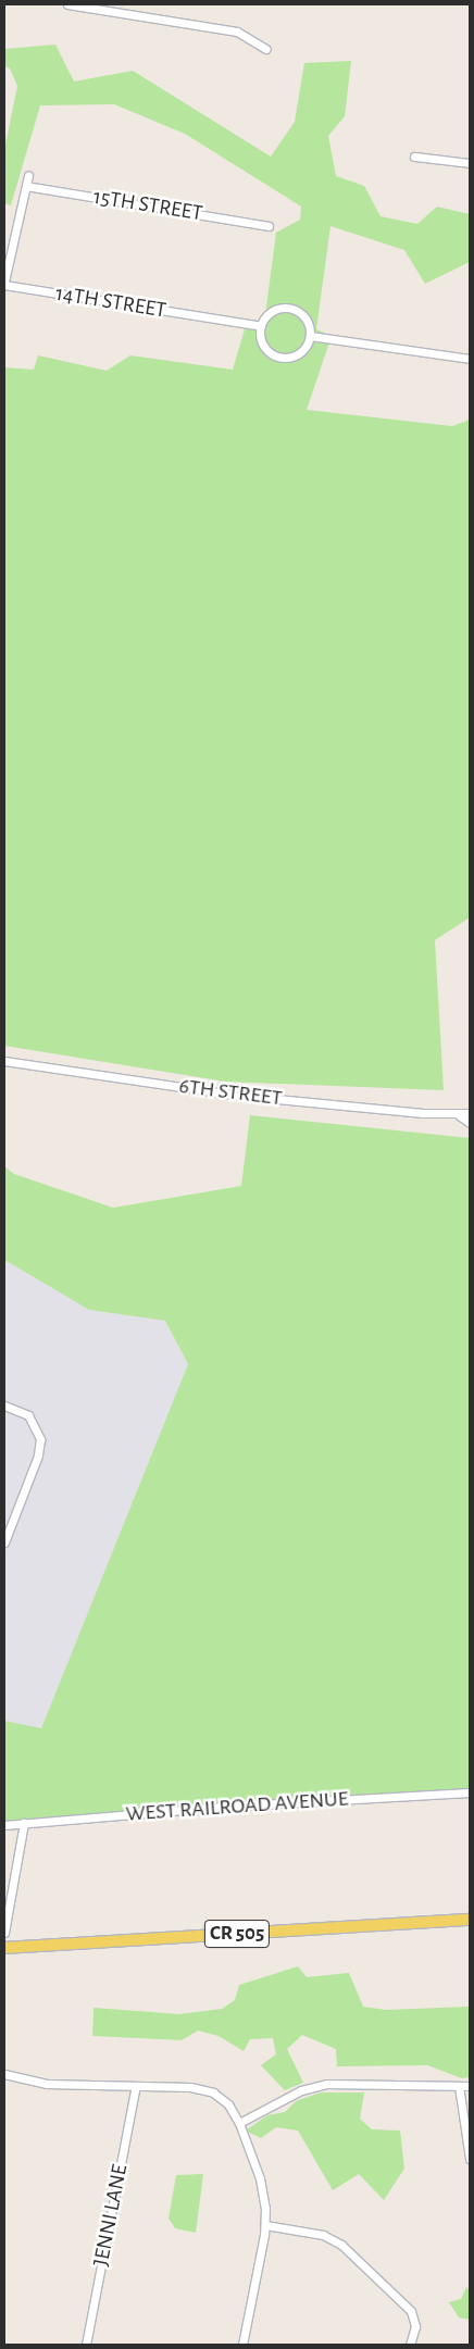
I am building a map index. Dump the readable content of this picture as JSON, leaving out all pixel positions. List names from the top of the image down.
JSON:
{
  "streets": {
    "main road": ["CR 505"],
    "street": [
      "15TH STREET",
      "14TH STREET",
      "6TH STREET",
      "WEST RAILROAD AVENUE",
      "JENNI LANE"
    ]
  }
}
